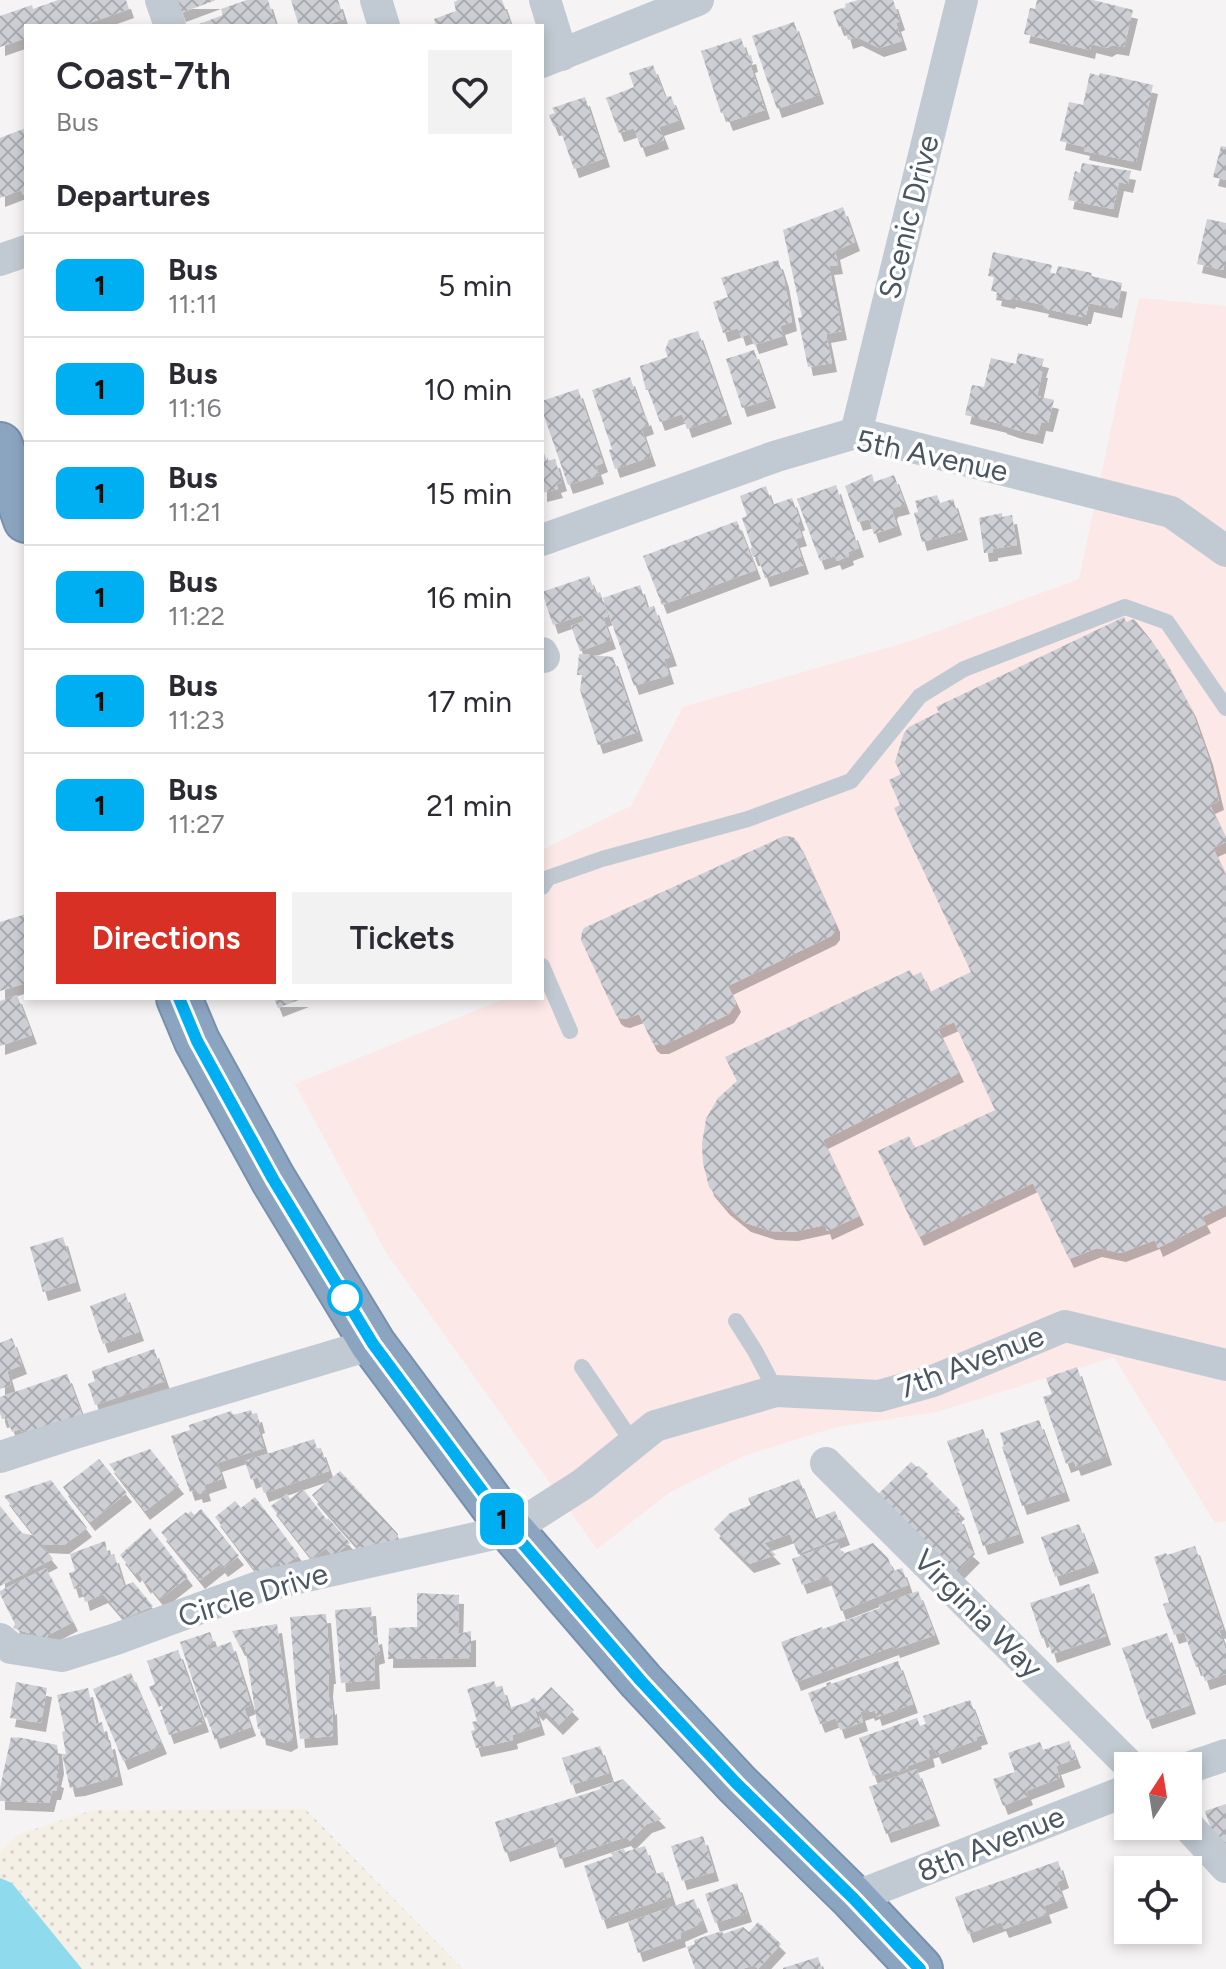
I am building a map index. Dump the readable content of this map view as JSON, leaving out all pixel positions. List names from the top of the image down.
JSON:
{
  "streets": {
    "street": [
      "Scenic Drive",
      "5th Avenue",
      "7th Avenue",
      "Circle Drive",
      "Virginia Way",
      "8th Avenue"
    ]
  },
  "crossings": [
    ["Scenic Drive", "5th Avenue"],
    ["7th Avenue", "Circle Drive"]
  ],
  "lines": ["bus line 1"],
  "north": "top",
  "page": {
    "on_map": "1",
    "heading": [
      ["Coast-7th", "Bus"],
      "Departures"
    ],
    "list": [
      {
        "mark": "1",
        "name": "Bus",
        "note": "11:11",
        "value": "5 min"
      },
      {
        "mark": "1",
        "name": "Bus",
        "note": "11:16",
        "value": "10 min"
      },
      {
        "mark": "1",
        "name": "Bus",
        "note": "11:21",
        "value": "15 min"
      },
      {
        "mark": "1",
        "name": "Bus",
        "note": "11:22",
        "value": "16 min"
      },
      {
        "mark": "1",
        "name": "Bus",
        "note": "11:23",
        "value": "17 min"
      },
      {
        "mark": "1",
        "name": "Bus",
        "note": "11:27",
        "value": "21 min"
      }
    ],
    "buttons": ["Directions", "Tickets"]
  }
}
